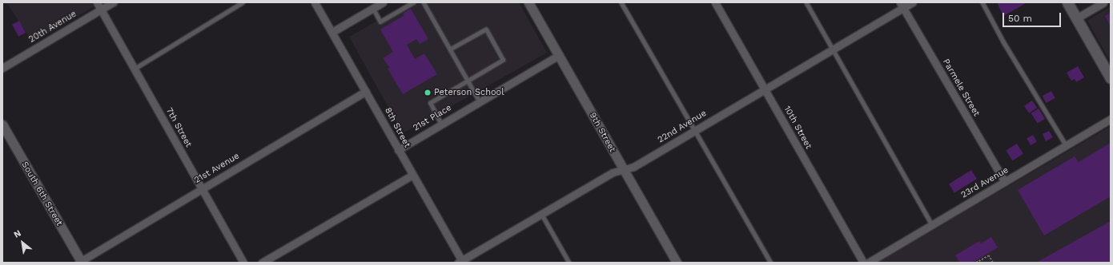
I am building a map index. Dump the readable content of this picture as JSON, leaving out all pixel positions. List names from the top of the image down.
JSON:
{
  "streets": {
    "street": [
      "20th Avenue",
      "Parmele Street",
      "21st Place",
      "22nd Avenue",
      "7th Street",
      "8th Street",
      "10th Street",
      "9th Street",
      "21st Avenue",
      "23rd Avenue",
      "South 6th Street"
    ]
  },
  "crossings": [
    ["20th Avenue", "7th Street"],
    ["Parmele Street", "22nd Avenue"],
    ["Parmele Street", "23rd Avenue"],
    ["21st Place", "8th Street"],
    ["21st Place", "9th Street"],
    ["22nd Avenue", "8th Street"],
    ["22nd Avenue", "10th Street"],
    ["22nd Avenue", "9th Street"],
    ["7th Street", "21st Avenue"],
    ["8th Street", "21st Avenue"],
    ["21st Avenue", "South 6th Street"]
  ],
  "places": ["Peterson School"],
  "scale_bar": "50 m",
  "north": "top left"
}
